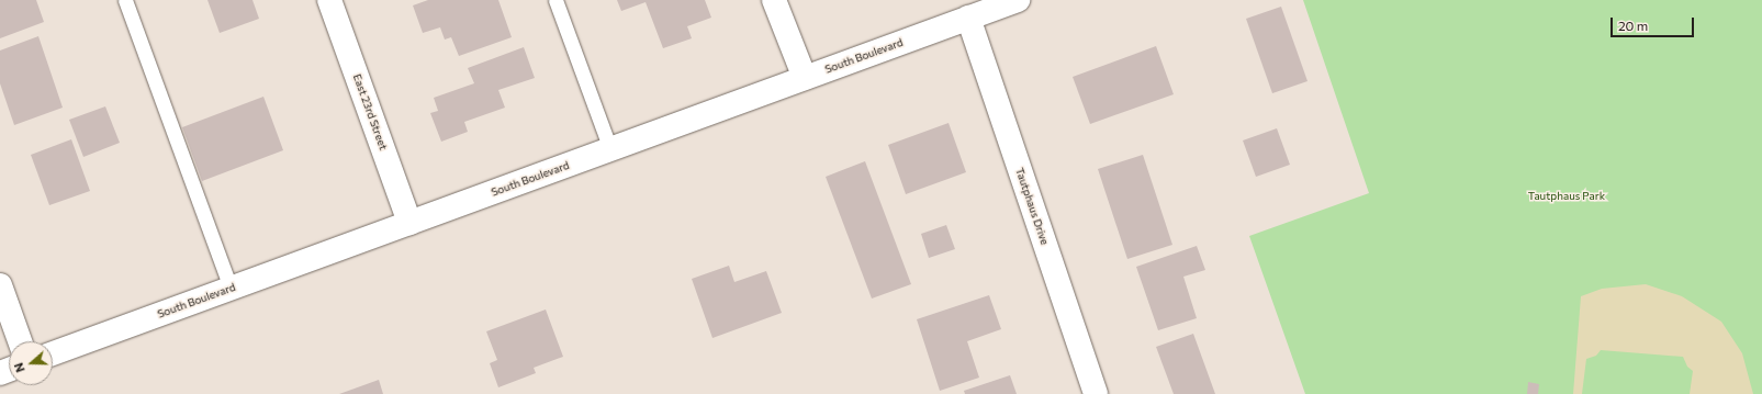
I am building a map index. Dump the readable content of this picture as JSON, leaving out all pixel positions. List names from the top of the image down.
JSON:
{
  "streets": {
    "street": ["South Boulevard", "East 23rd Street", "Tautphaus Drive"]
  },
  "crossings": [
    ["South Boulevard", "East 23rd Street"],
    ["South Boulevard", "Tautphaus Drive"]
  ],
  "parks": ["Tautphaus Park"],
  "scale_bar": "20 m",
  "north": "left"
}
